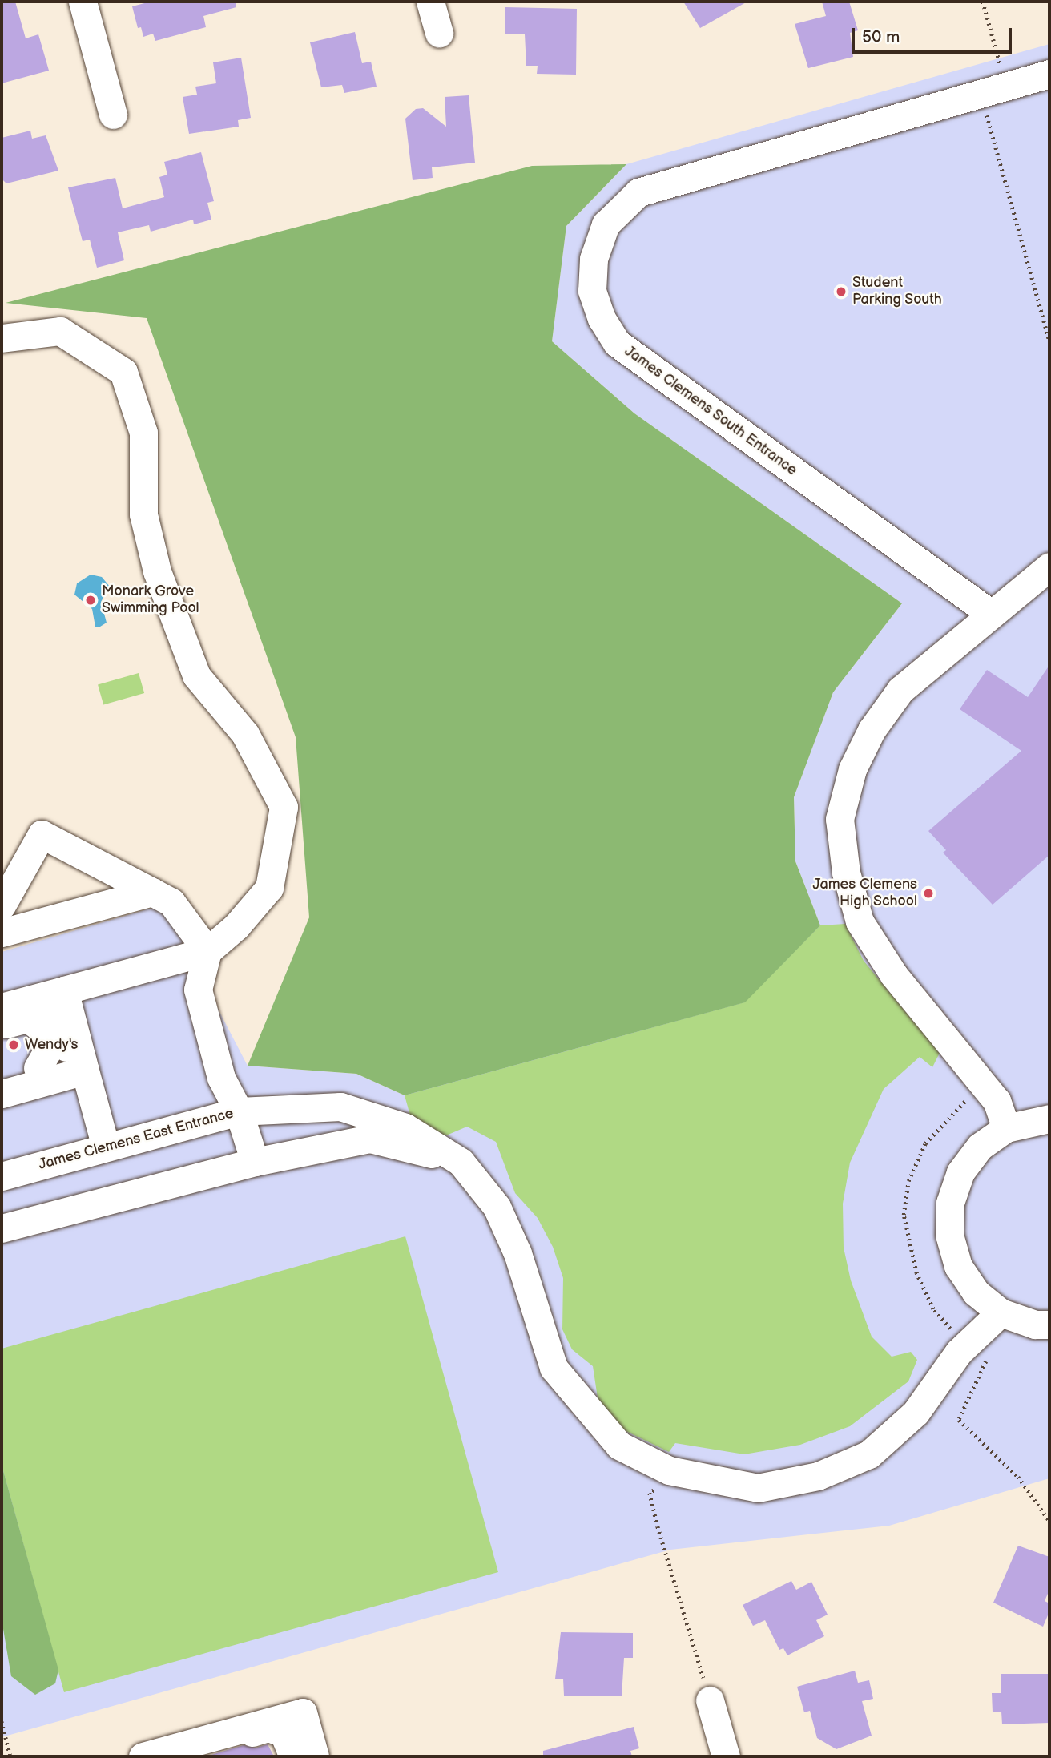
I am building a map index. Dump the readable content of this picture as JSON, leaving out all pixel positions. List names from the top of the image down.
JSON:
{
  "streets": {
    "street": ["James Clemens South Entrance", "James Clemens East Entrance"]
  },
  "places": [
    "Student Parking South",
    "Monark Grove Swimming Pool",
    "James Clemens High School",
    "Wendy's"
  ],
  "scale_bar": "50 m"
}
